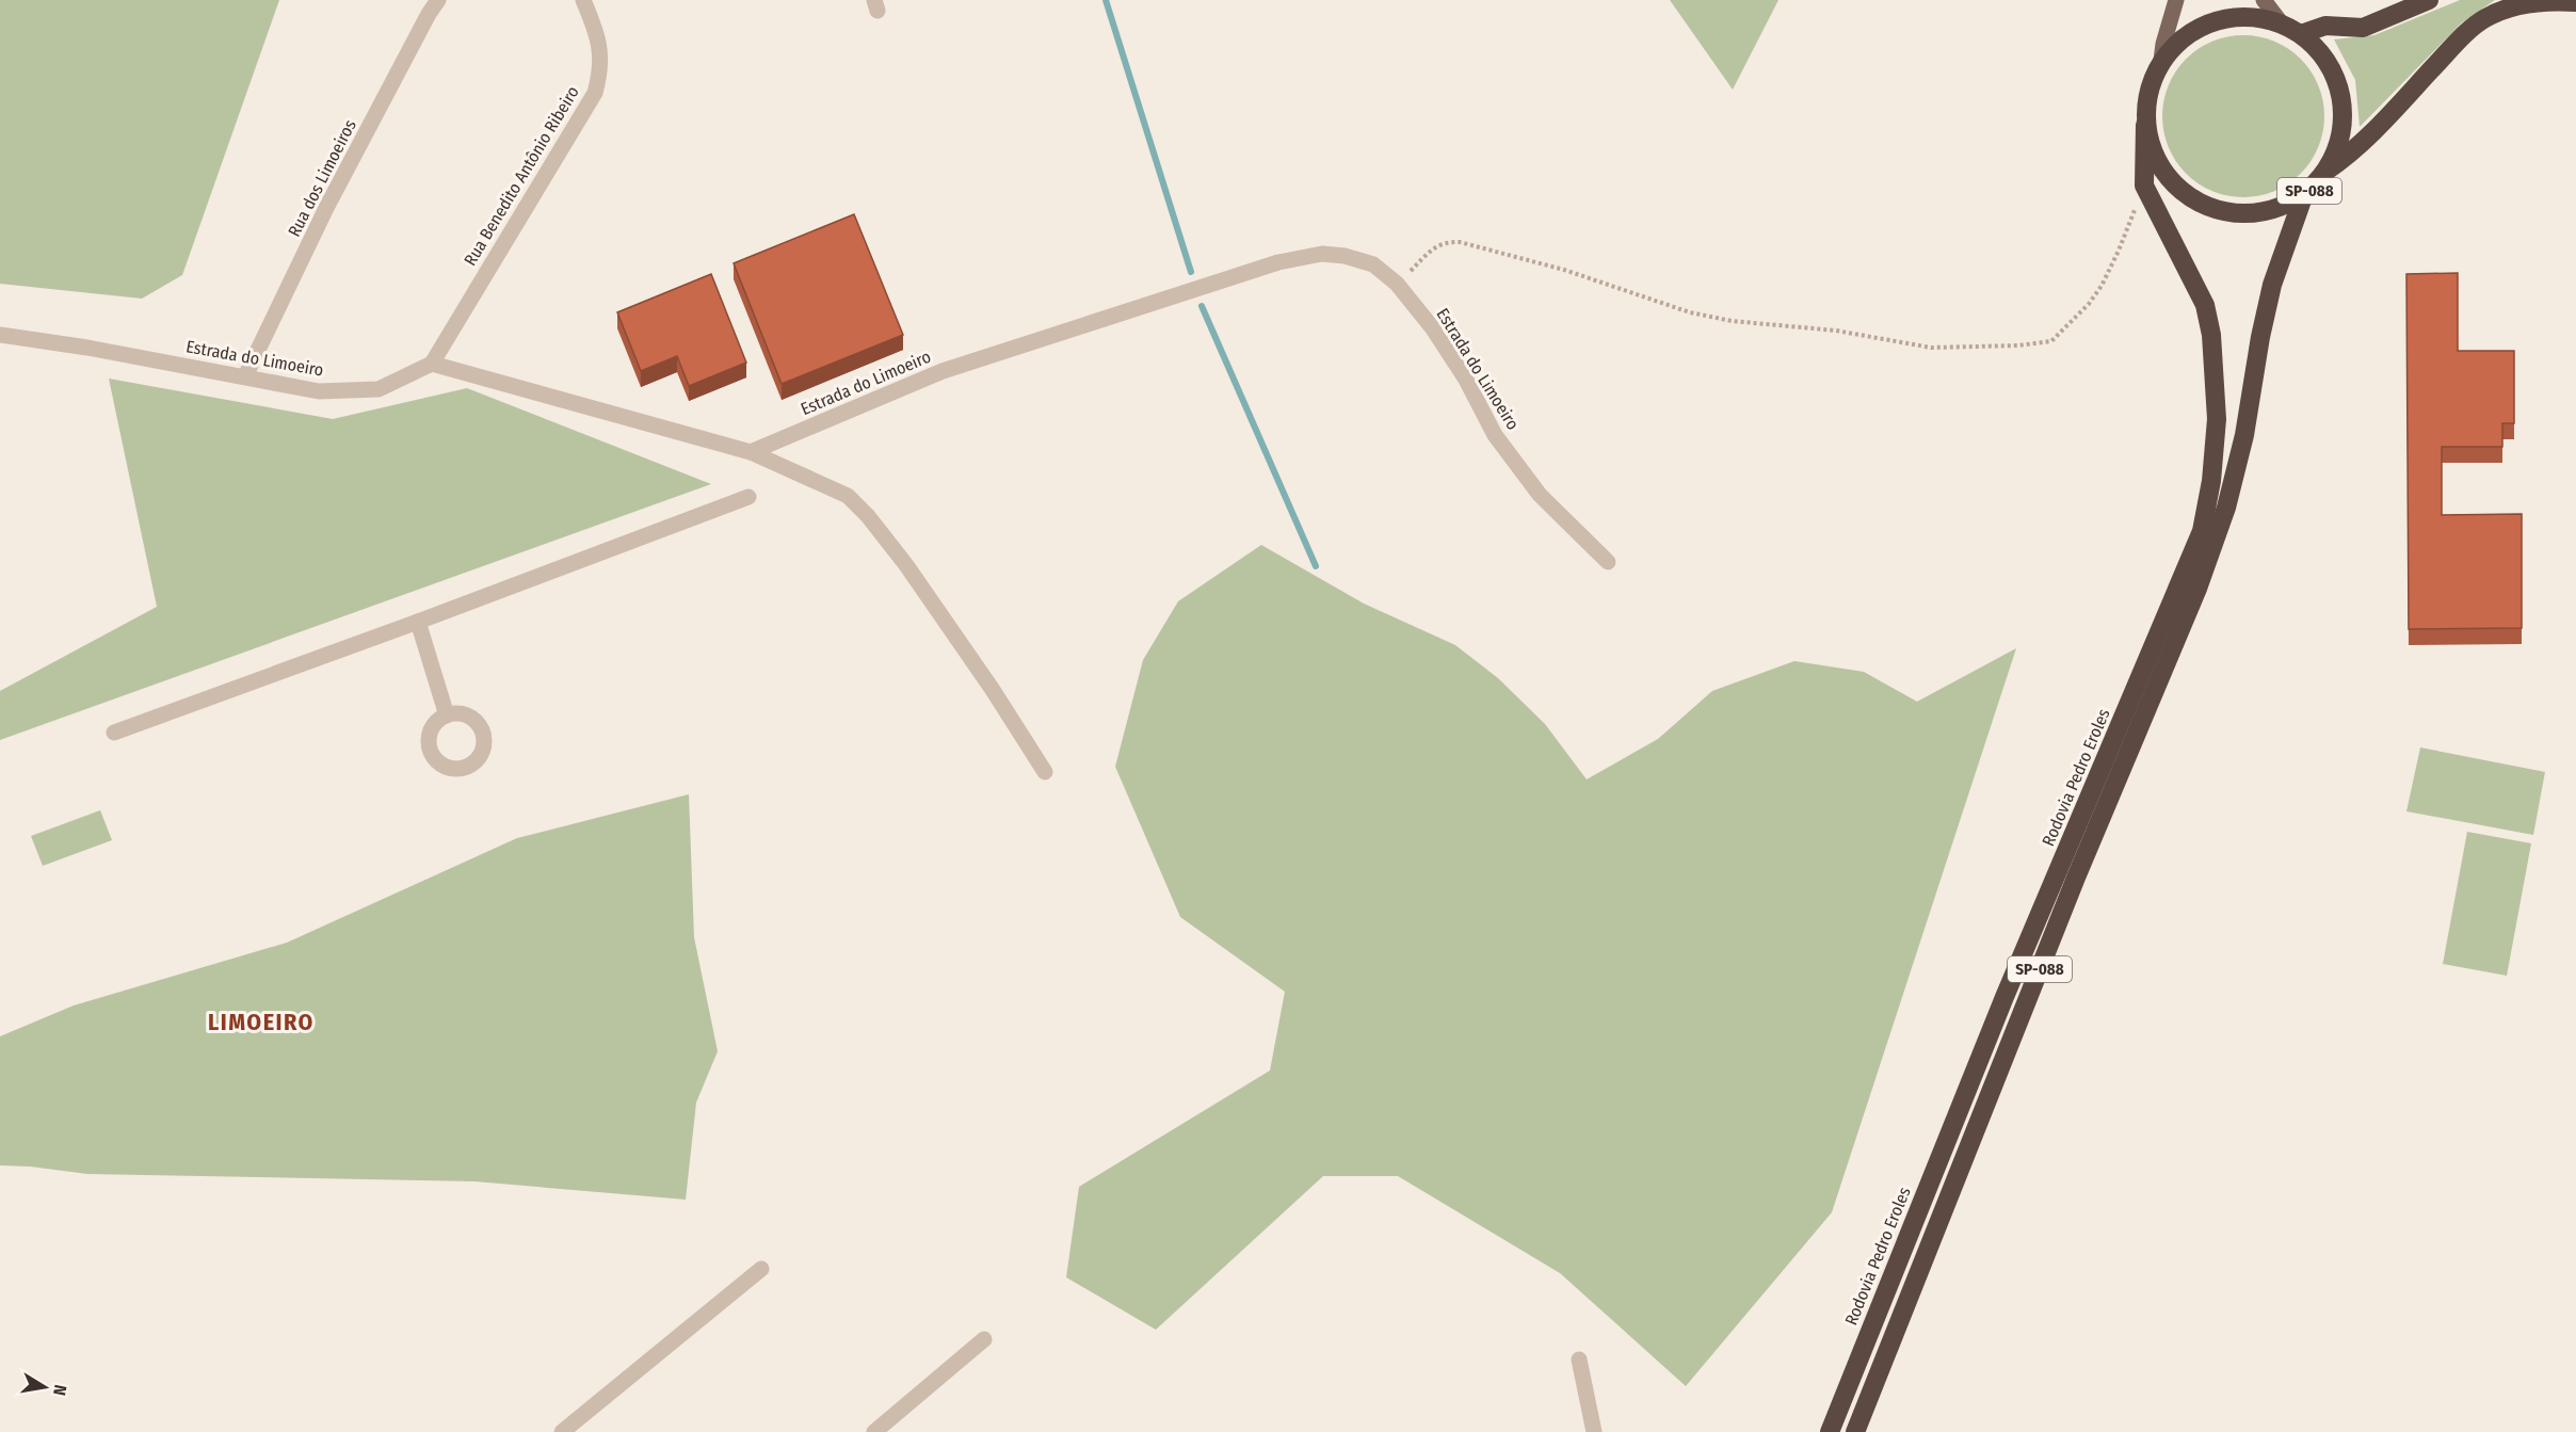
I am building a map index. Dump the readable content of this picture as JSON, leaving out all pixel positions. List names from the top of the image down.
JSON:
{
  "streets": {
    "highway": ["SP-088", "Rodovia Pedro Eroles"],
    "street": ["Rua Benedito Antônio Ribeiro", "Rua dos Limoeiros", "Estrada do Limoeiro"]
  },
  "crossings": [
    ["Rua Benedito Antônio Ribeiro", "Estrada do Limoeiro"],
    ["Rua dos Limoeiros", "Estrada do Limoeiro"]
  ],
  "districts": ["LIMOEIRO"],
  "north": "right"
}
